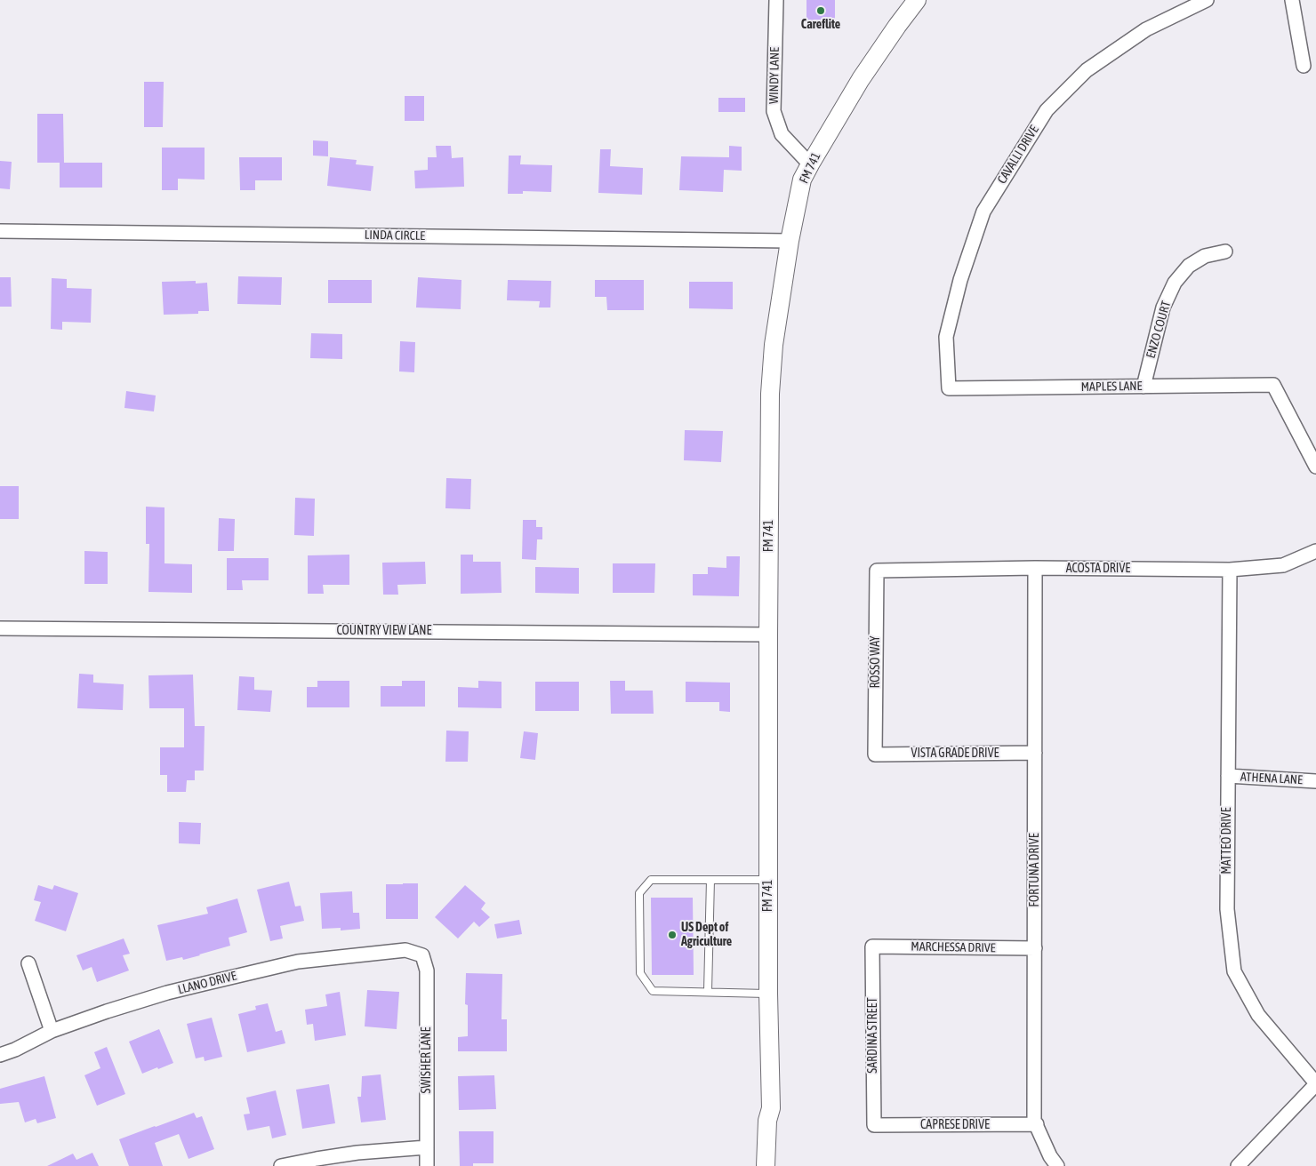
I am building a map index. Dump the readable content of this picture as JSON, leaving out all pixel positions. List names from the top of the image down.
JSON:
{
  "streets": {
    "main road": ["FM 741"],
    "street": [
      "WINDY LANE",
      "CAVALLI DRIVE",
      "LINDA CIRCLE",
      "ENZO COURT",
      "MAPLES LANE",
      "ACOSTA DRIVE",
      "COUNTRY VIEW LANE",
      "ROSSO WAY",
      "VISTA GRADE DRIVE",
      "ATHENA LANE",
      "MATTEO DRIVE",
      "FORTUNA DRIVE",
      "MARCHESSA DRIVE",
      "LLANO DRIVE",
      "SARDINA STREET",
      "SWISHER LANE",
      "CAPRESE DRIVE"
    ]
  },
  "crossings": [
    ["WINDY LANE", "FM 741"],
    ["CAVALLI DRIVE", "MAPLES LANE"],
    ["FM 741", "LINDA CIRCLE"],
    ["FM 741", "COUNTRY VIEW LANE"],
    ["ENZO COURT", "MAPLES LANE"],
    ["ACOSTA DRIVE", "ROSSO WAY"],
    ["ACOSTA DRIVE", "MATTEO DRIVE"],
    ["ACOSTA DRIVE", "FORTUNA DRIVE"],
    ["ROSSO WAY", "VISTA GRADE DRIVE"],
    ["VISTA GRADE DRIVE", "FORTUNA DRIVE"],
    ["ATHENA LANE", "MATTEO DRIVE"],
    ["FORTUNA DRIVE", "MARCHESSA DRIVE"],
    ["FORTUNA DRIVE", "CAPRESE DRIVE"],
    ["MARCHESSA DRIVE", "SARDINA STREET"],
    ["LLANO DRIVE", "SWISHER LANE"],
    ["SARDINA STREET", "CAPRESE DRIVE"]
  ],
  "places": ["Careflite", "US Dept of Agriculture"]
}
